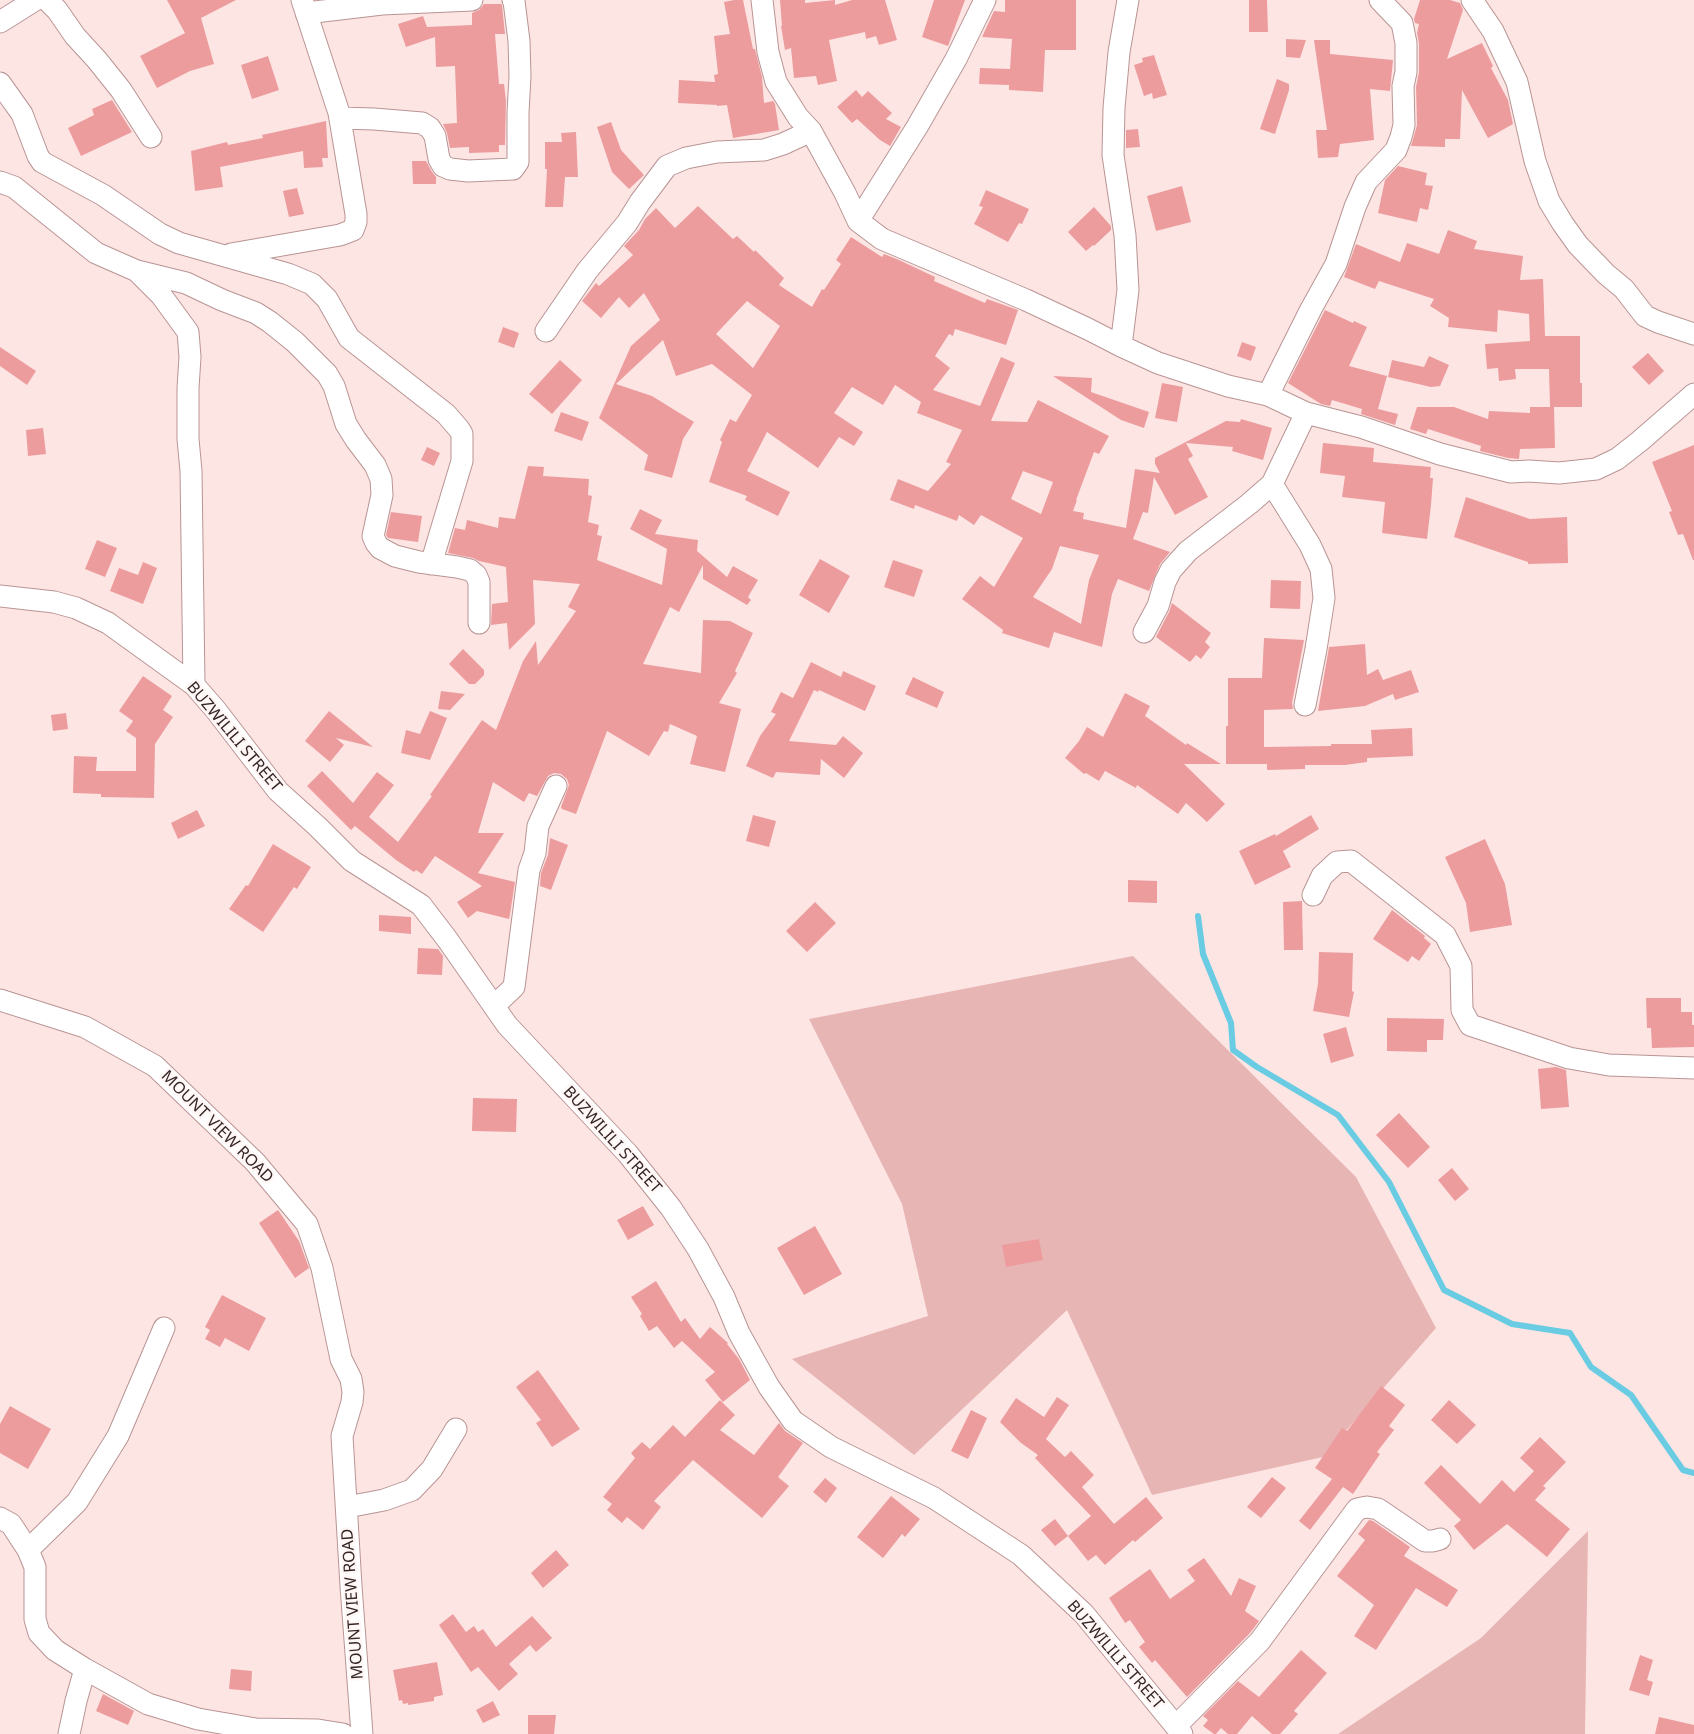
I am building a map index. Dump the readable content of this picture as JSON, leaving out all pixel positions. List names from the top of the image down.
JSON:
{
  "streets": {
    "street": ["BUZWILILI STREET", "MOUNT VIEW ROAD"]
  }
}
